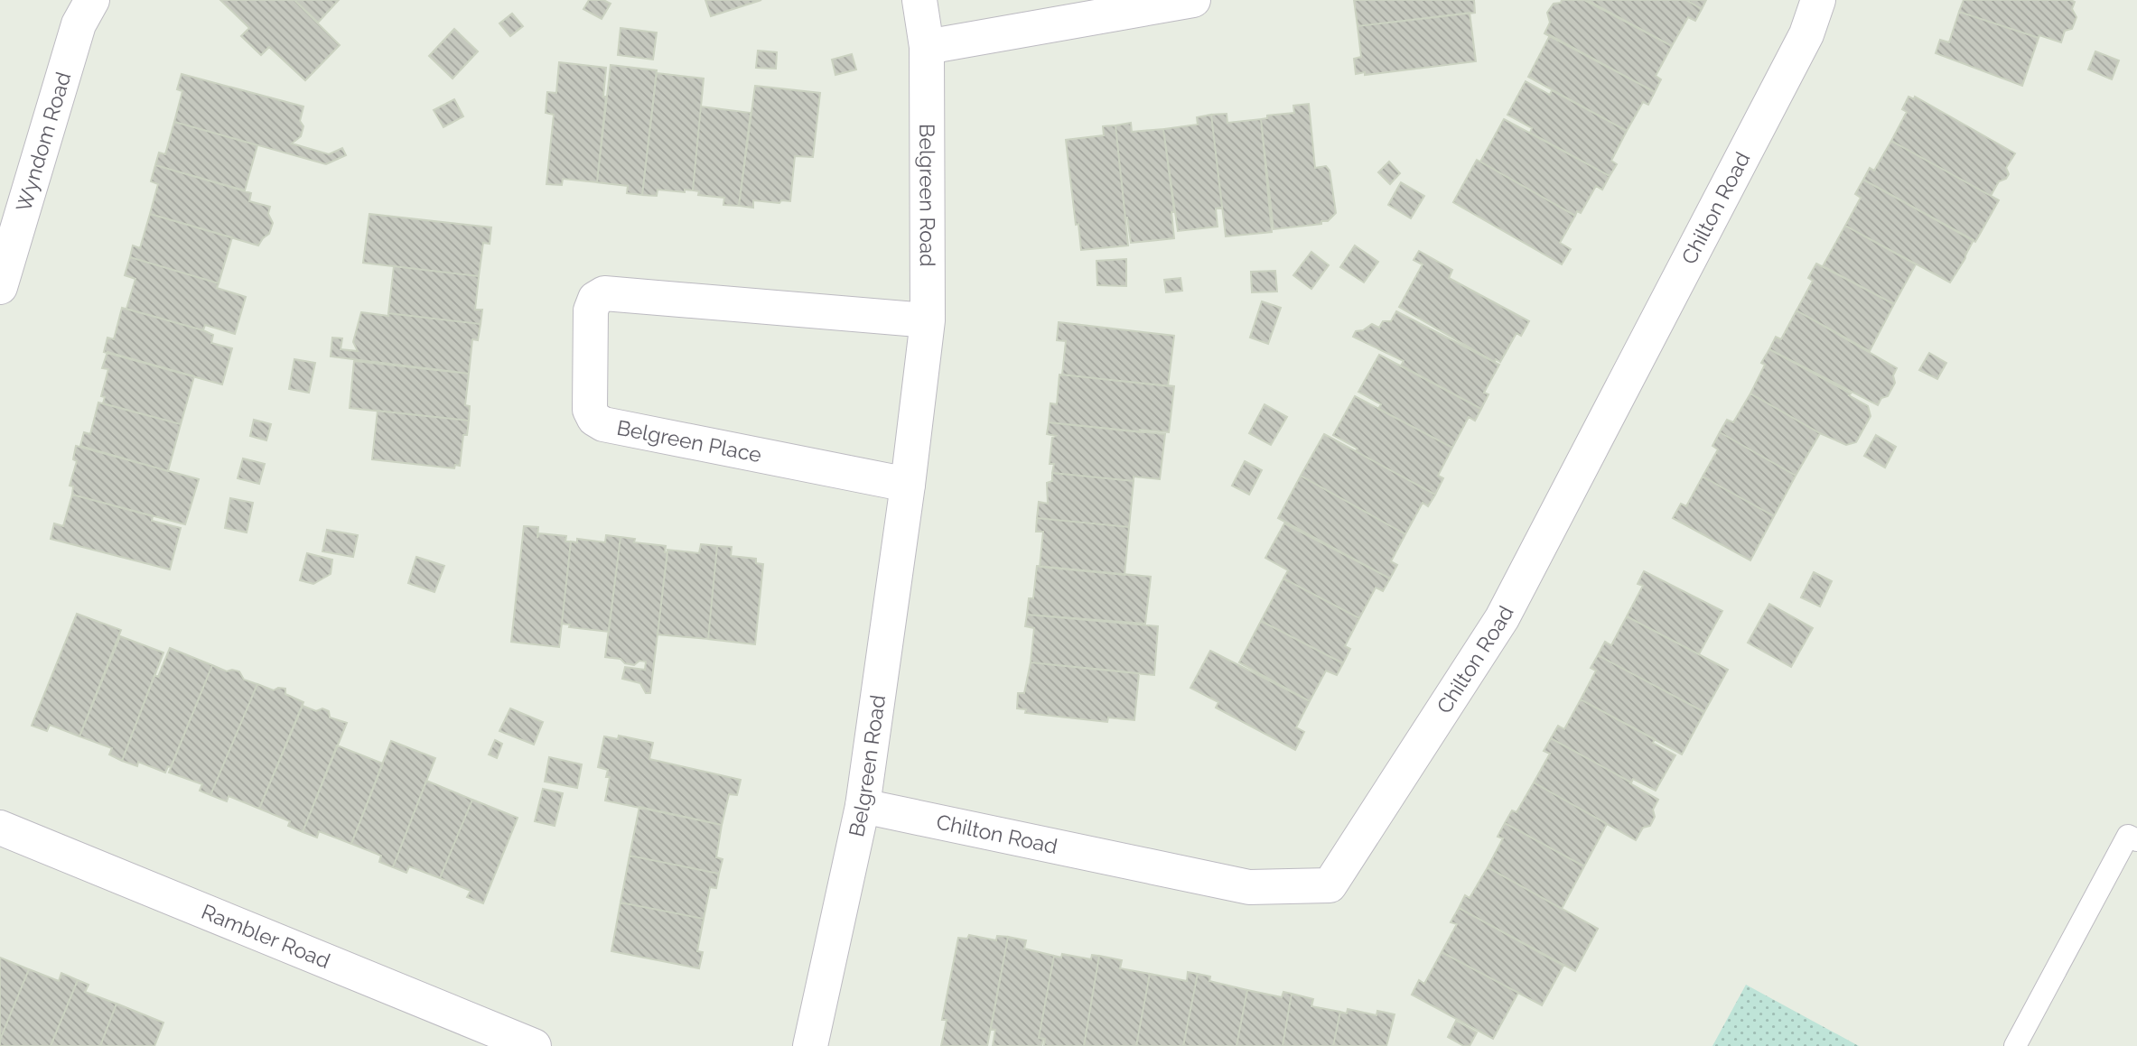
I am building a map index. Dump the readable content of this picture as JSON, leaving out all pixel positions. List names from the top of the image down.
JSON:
{
  "streets": {
    "street": [
      "Wyndom Road",
      "Belgreen Road",
      "Chilton Road",
      "Belgreen Place",
      "Rambler Road"
    ]
  },
  "crossings": [
    ["Belgreen Road", "Chilton Road"],
    ["Belgreen Road", "Belgreen Place"]
  ]
}
